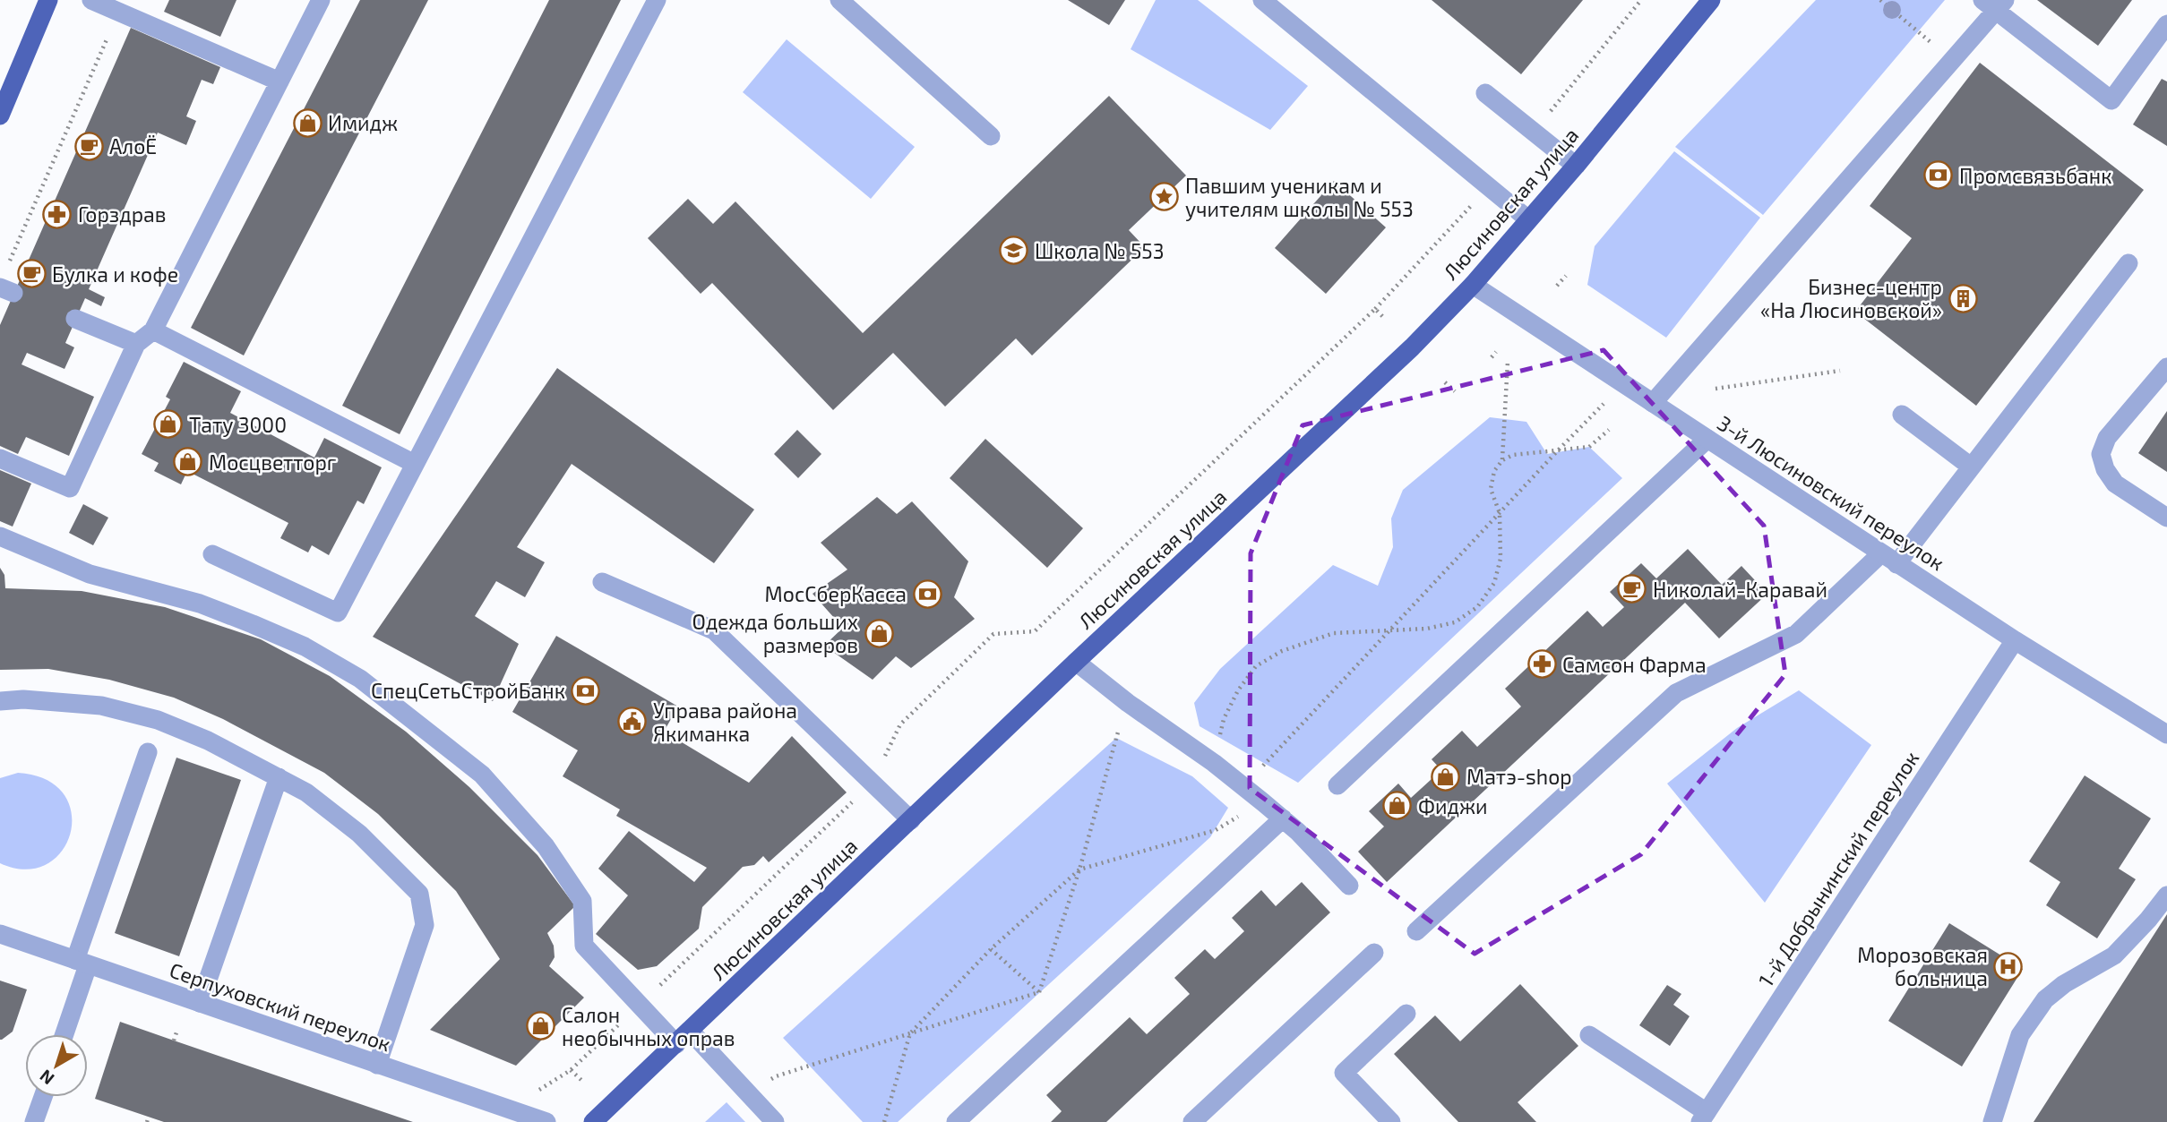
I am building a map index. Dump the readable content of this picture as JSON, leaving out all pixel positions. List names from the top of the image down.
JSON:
{
  "streets": {
    "main road": ["Люсиновская улица"],
    "street": ["3-й Люсиновский переулок", "1-й Добрынинский переулок", "Серпуховский переулок"]
  },
  "crossings": [
    ["Люсиновская улица", "3-й Люсиновский переулок"],
    ["3-й Люсиновский переулок", "1-й Добрынинский переулок"]
  ],
  "places": {
    "shop": [
      "Имидж",
      "Тату 3000",
      "Мосцветторг",
      "Одежда больших размеров",
      "Матэ-shop",
      "Фиджи",
      "Салон необычных оправ"
    ],
    "cafe": ["АлоЁ", "Булка и кофе", "Николай-Каравай"],
    "bank": ["Промсвязьбанк", "МосСберКасса", "СпецСетьСтройБанк"],
    "place": ["Павшим ученикам и учителям школы № 553"],
    "pharmacy": ["Горздрав", "Самсон Фарма"],
    "school or university": ["Школа № 553"],
    "building": ["Бизнес-центр «На Люсиновской»"],
    "public building": ["Управа района Якиманка"],
    "hospital": ["Морозовская больница"]
  },
  "north": "bottom left"
}
